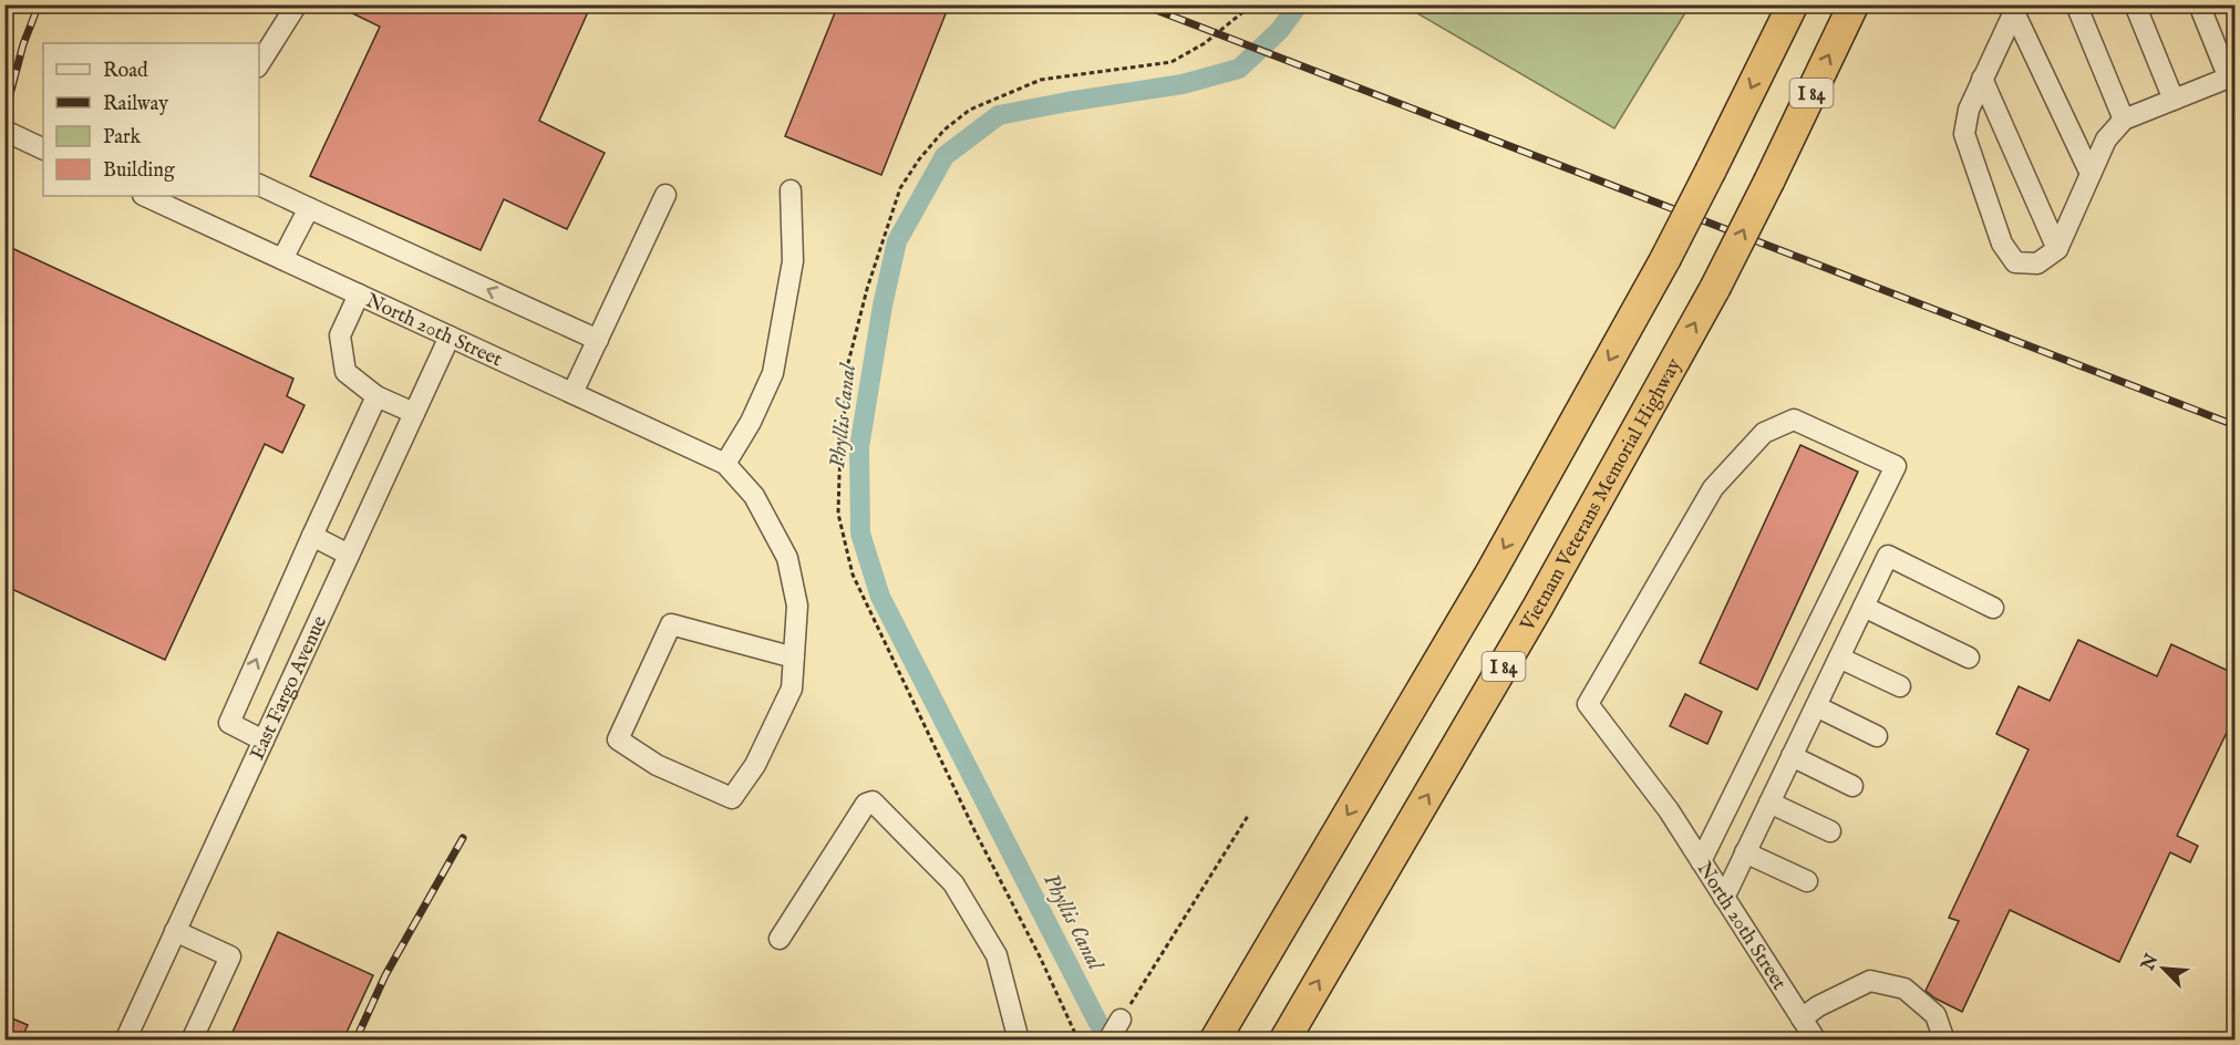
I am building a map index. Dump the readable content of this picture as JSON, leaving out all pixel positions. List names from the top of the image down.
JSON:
{
  "streets": {
    "highway": ["I 84", "Vietnam Veterans Memorial Highway"],
    "street": ["North 20th Street", "East Fargo Avenue"]
  },
  "crossings": [
    ["North 20th Street", "East Fargo Avenue"]
  ],
  "water": ["Phyllis Canal"],
  "legend": [
    "Road",
    "Railway",
    "Park",
    "Building"
  ],
  "north": "top left"
}
